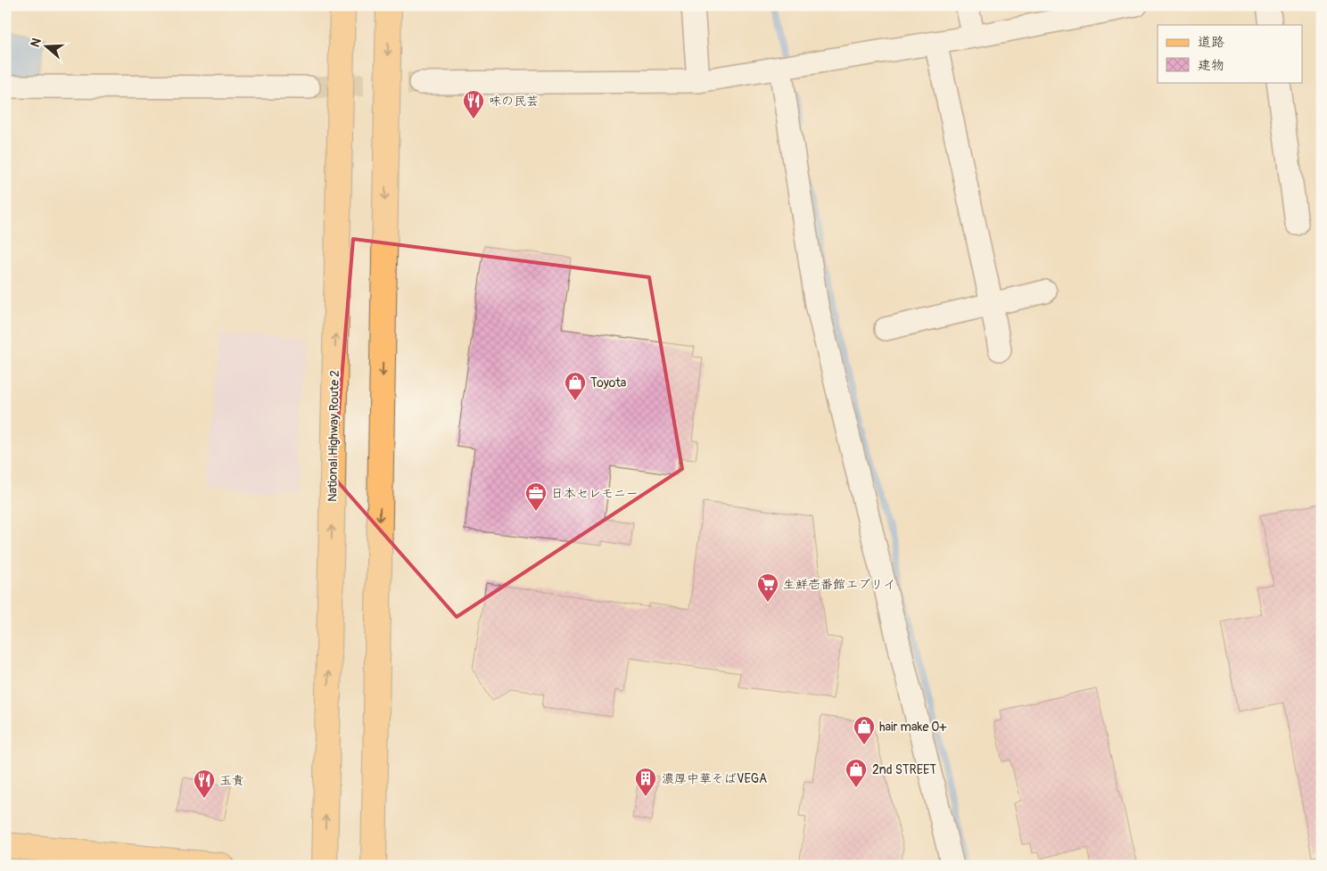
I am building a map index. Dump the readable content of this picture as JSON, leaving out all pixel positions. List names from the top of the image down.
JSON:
{
  "streets": {
    "main road": ["National Highway Route 2"]
  },
  "places": {
    "restaurant": ["味の民芸", "玉貴"],
    "shop": ["Toyota", "hair make O+", "2nd STREET"],
    "office": ["日本セレモニー"],
    "supermarket": ["生鮮壱番館エブリイ"],
    "building": ["濃厚中華そばVEGA"]
  },
  "legend": ["道路", "建物"],
  "north": "left"
}
